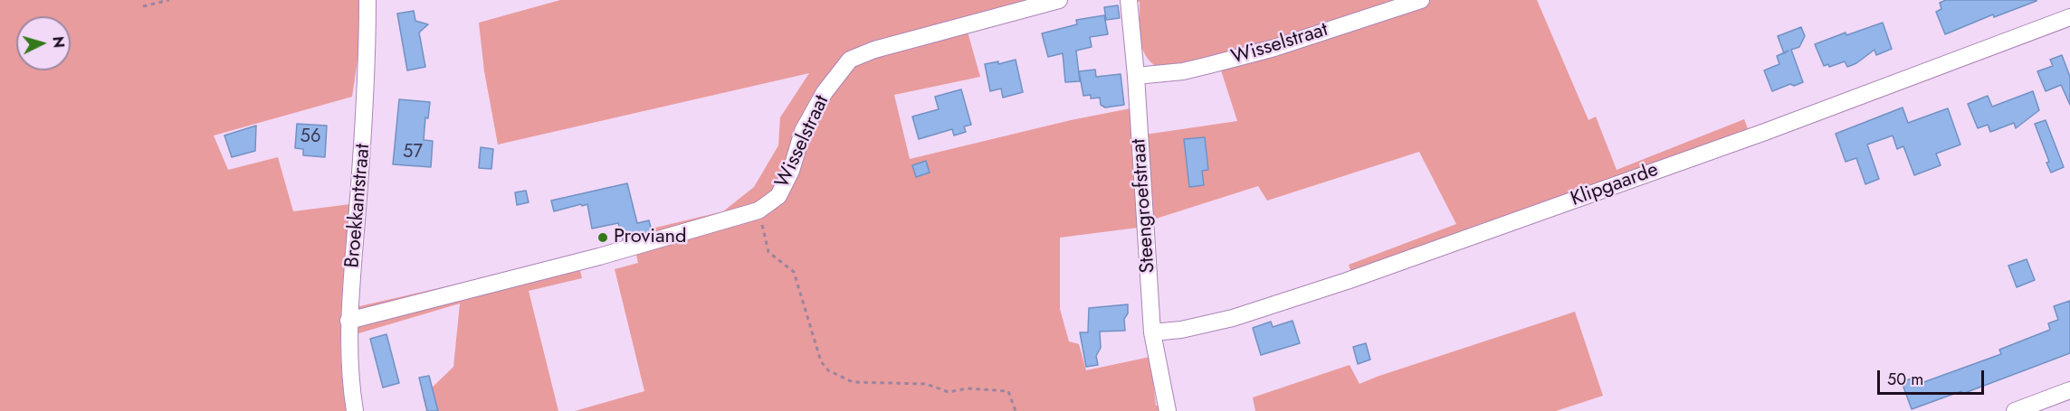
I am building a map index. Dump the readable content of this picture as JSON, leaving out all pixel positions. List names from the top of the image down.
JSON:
{
  "streets": {
    "street": [
      "Wisselstraat",
      "Klipgaarde",
      "Broekkantstraat",
      "Steengroefstraat"
    ]
  },
  "crossings": [
    ["Wisselstraat", "Broekkantstraat"],
    ["Wisselstraat", "Steengroefstraat"],
    ["Klipgaarde", "Steengroefstraat"]
  ],
  "places": ["Proviand"],
  "house_numbers": ["56", "57"],
  "scale_bar": "50 m",
  "north": "right"
}
